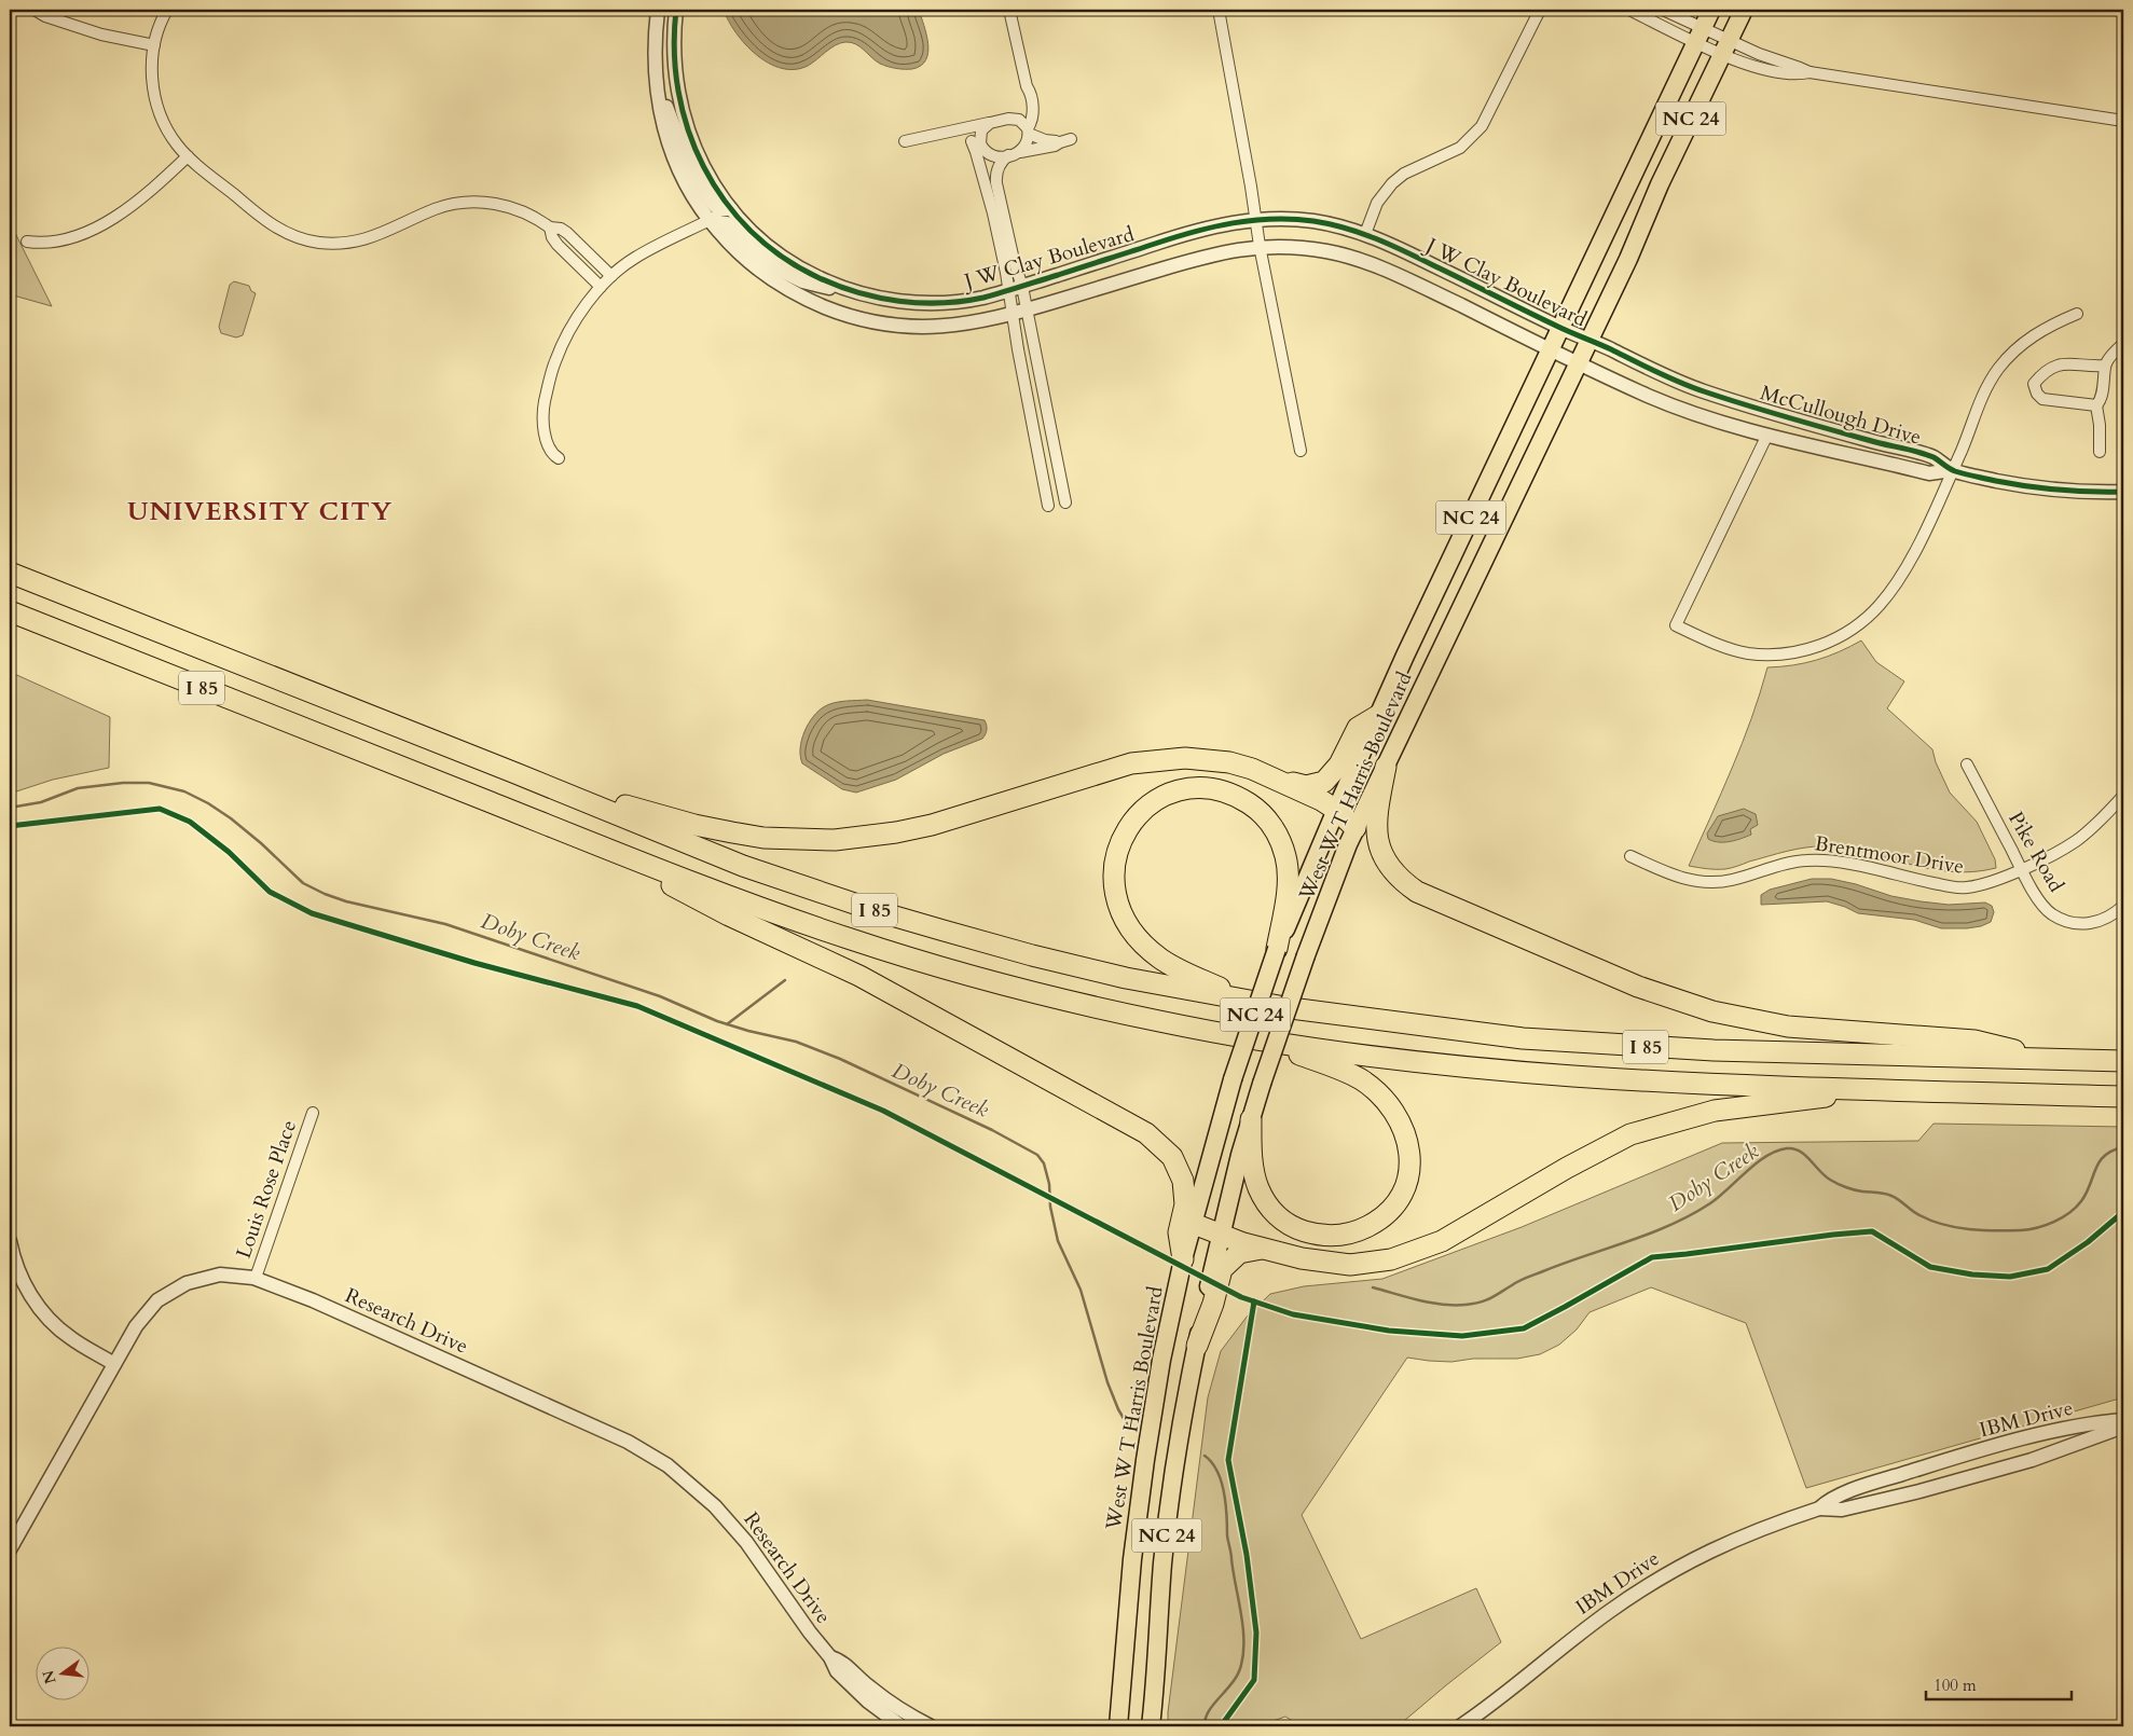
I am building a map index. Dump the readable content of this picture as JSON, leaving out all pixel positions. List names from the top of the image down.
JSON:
{
  "streets": {
    "highway": ["I 85"],
    "main road": ["NC 24", "West W T Harris Boulevard"],
    "street": [
      "J W Clay Boulevard",
      "McCullough Drive",
      "Pike Road",
      "Brentmoor Drive",
      "Louis Rose Place",
      "Research Drive",
      "IBM Drive"
    ]
  },
  "crossings": [
    ["J W Clay Boulevard", "McCullough Drive"],
    ["J W Clay Boulevard", "West W T Harris Boulevard"],
    ["McCullough Drive", "West W T Harris Boulevard"],
    ["Pike Road", "Brentmoor Drive"],
    ["Louis Rose Place", "Research Drive"]
  ],
  "districts": ["UNIVERSITY CITY"],
  "water": ["Doby Creek"],
  "scale_bar": "100 m",
  "north": "left"
}
